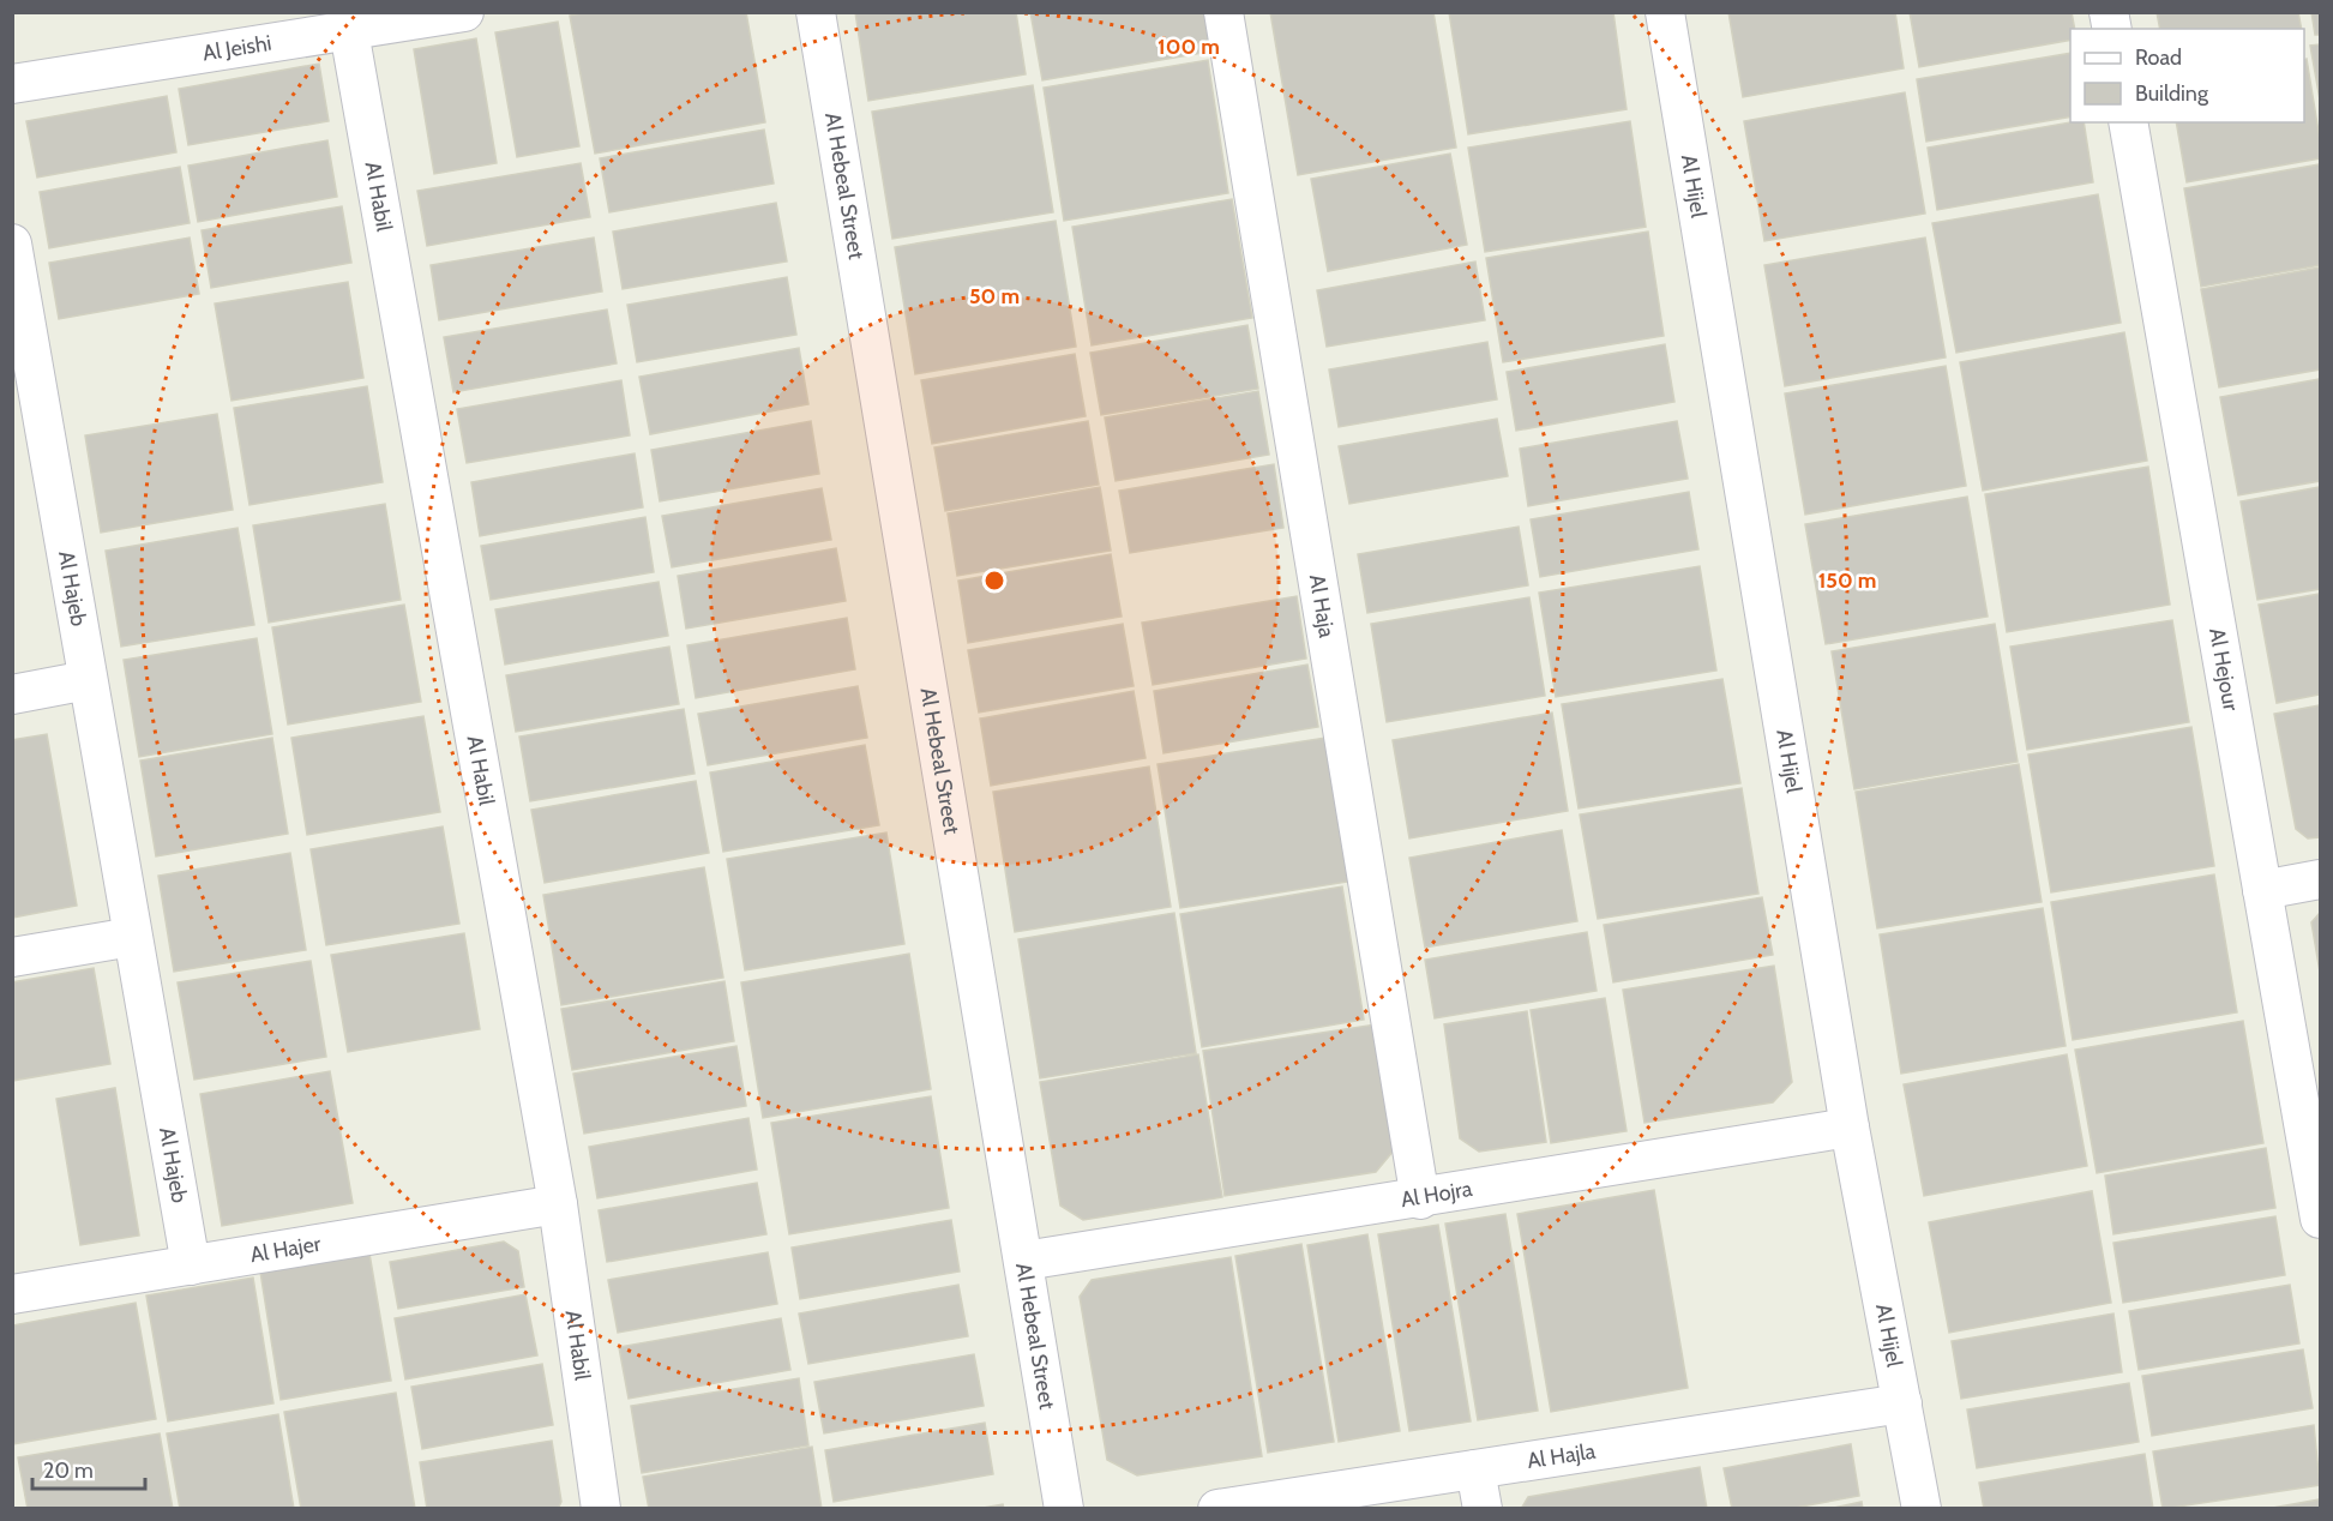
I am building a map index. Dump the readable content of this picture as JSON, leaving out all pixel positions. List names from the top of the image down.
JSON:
{
  "streets": {
    "street": [
      "Al Jeishi",
      "Al Hebeal Street",
      "Al Hijel",
      "Al Habil",
      "Al Hajeb",
      "Al Haja",
      "Al Hejour",
      "Al Hojra",
      "Al Hajer",
      "Al Hajla"
    ]
  },
  "crossings": [
    ["Al Jeishi", "Al Habil"],
    ["Al Hebeal Street", "Al Hojra"],
    ["Al Hijel", "Al Hojra"],
    ["Al Hijel", "Al Hajla"],
    ["Al Habil", "Al Hajer"],
    ["Al Hajeb", "Al Hajer"],
    ["Al Haja", "Al Hojra"]
  ],
  "legend": ["Road", "Building"],
  "scale_bar": "20 m",
  "rings": ["100 m", "50 m", "150 m"]
}
